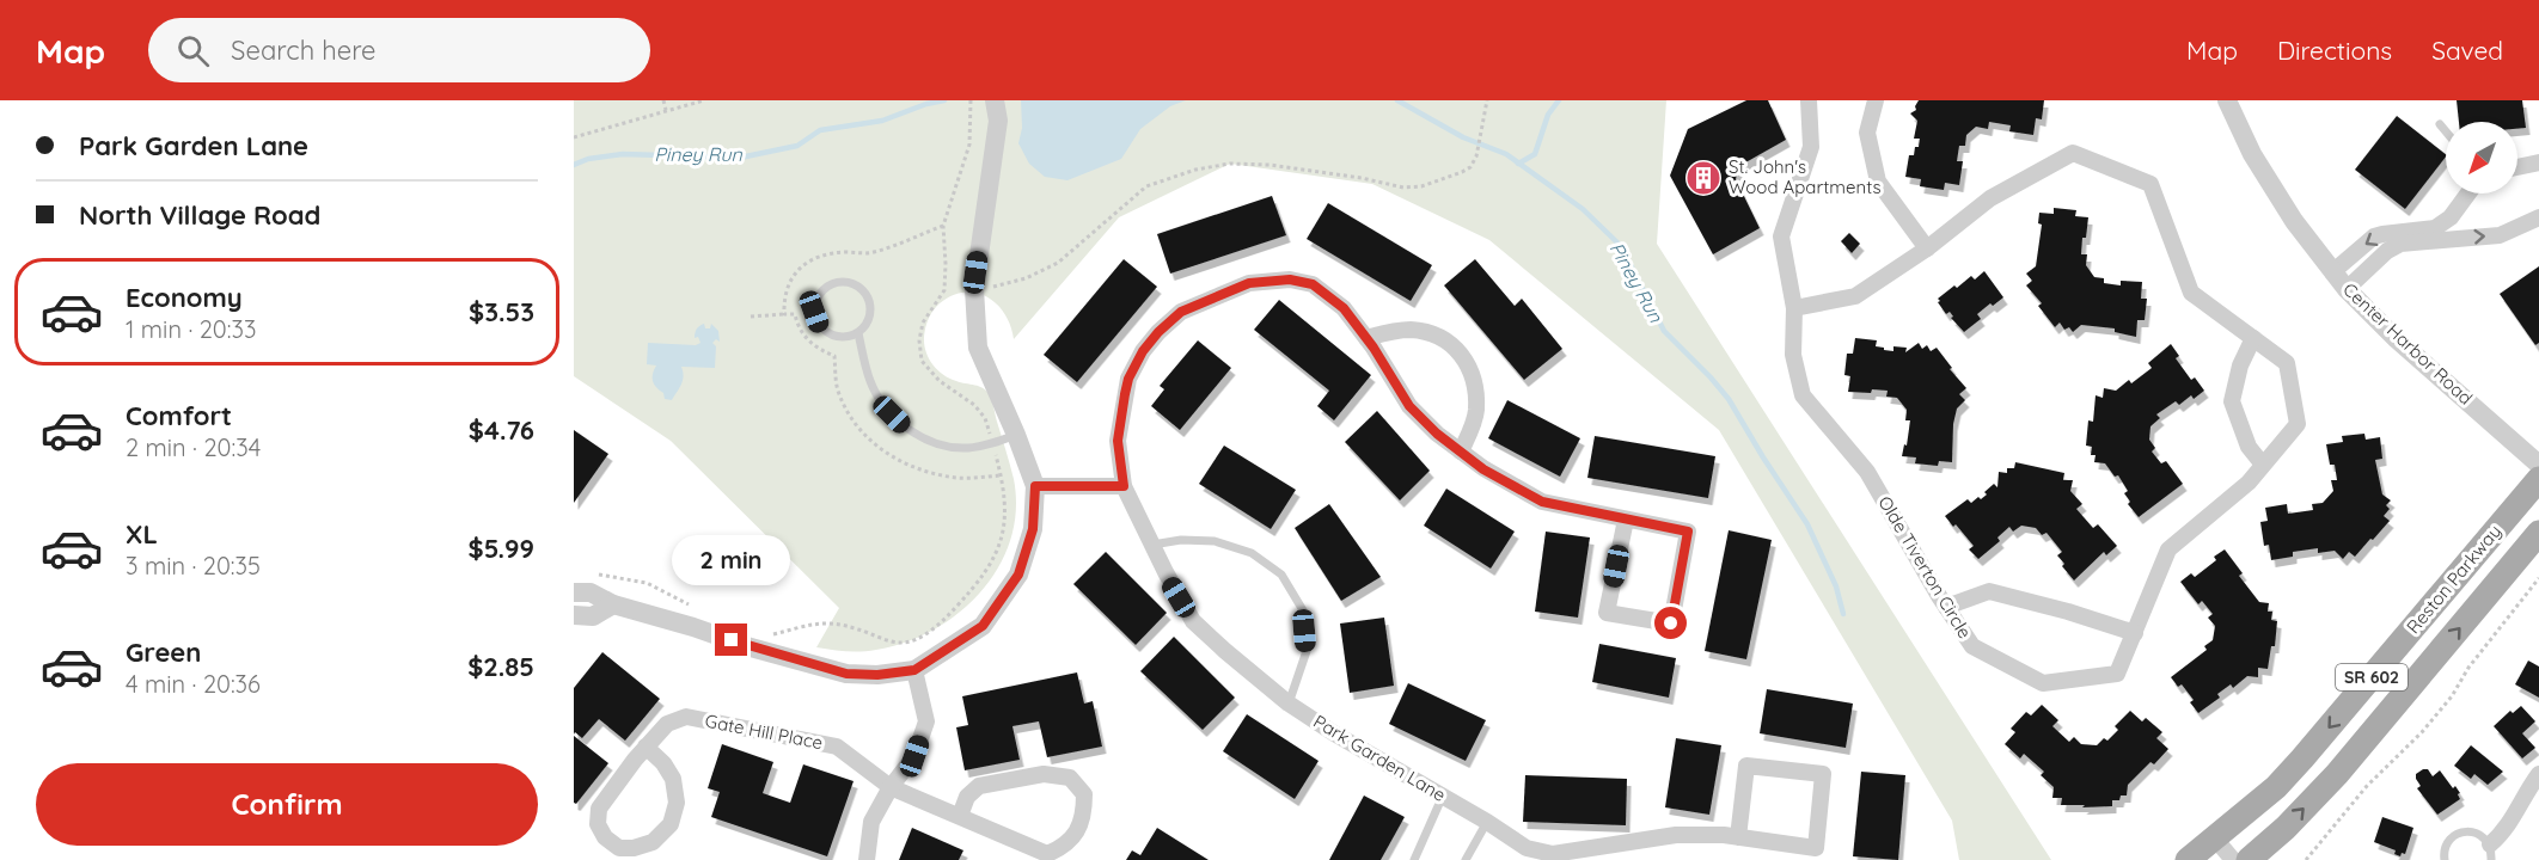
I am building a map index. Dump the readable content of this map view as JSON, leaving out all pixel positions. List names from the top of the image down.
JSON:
{
  "streets": {
    "main road": ["Reston Parkway", "SR 602"],
    "street": [
      "Center Harbor Road",
      "Olde Tiverton Circle",
      "Gate Hill Place",
      "Park Garden Lane"
    ]
  },
  "water": ["Piney Run"],
  "places": {
    "building": ["St. John's Wood Apartments"]
  },
  "north": "bottom left",
  "page": {
    "header": "Map",
    "search": "Search here",
    "nav": ["Map", "Directions", "Saved"],
    "banner": ["Park Garden Lane", "North Village Road"],
    "list": [
      {
        "name": "Economy",
        "note": "1 min · 20:33",
        "value": "$3.53"
      },
      {
        "name": "Comfort",
        "note": "2 min · 20:34",
        "value": "$4.76"
      },
      {
        "name": "XL",
        "note": "3 min · 20:35",
        "value": "$5.99"
      },
      {
        "name": "Green",
        "note": "4 min · 20:36",
        "value": "$2.85"
      }
    ],
    "bubble": "2 min",
    "buttons": "Confirm"
  }
}
